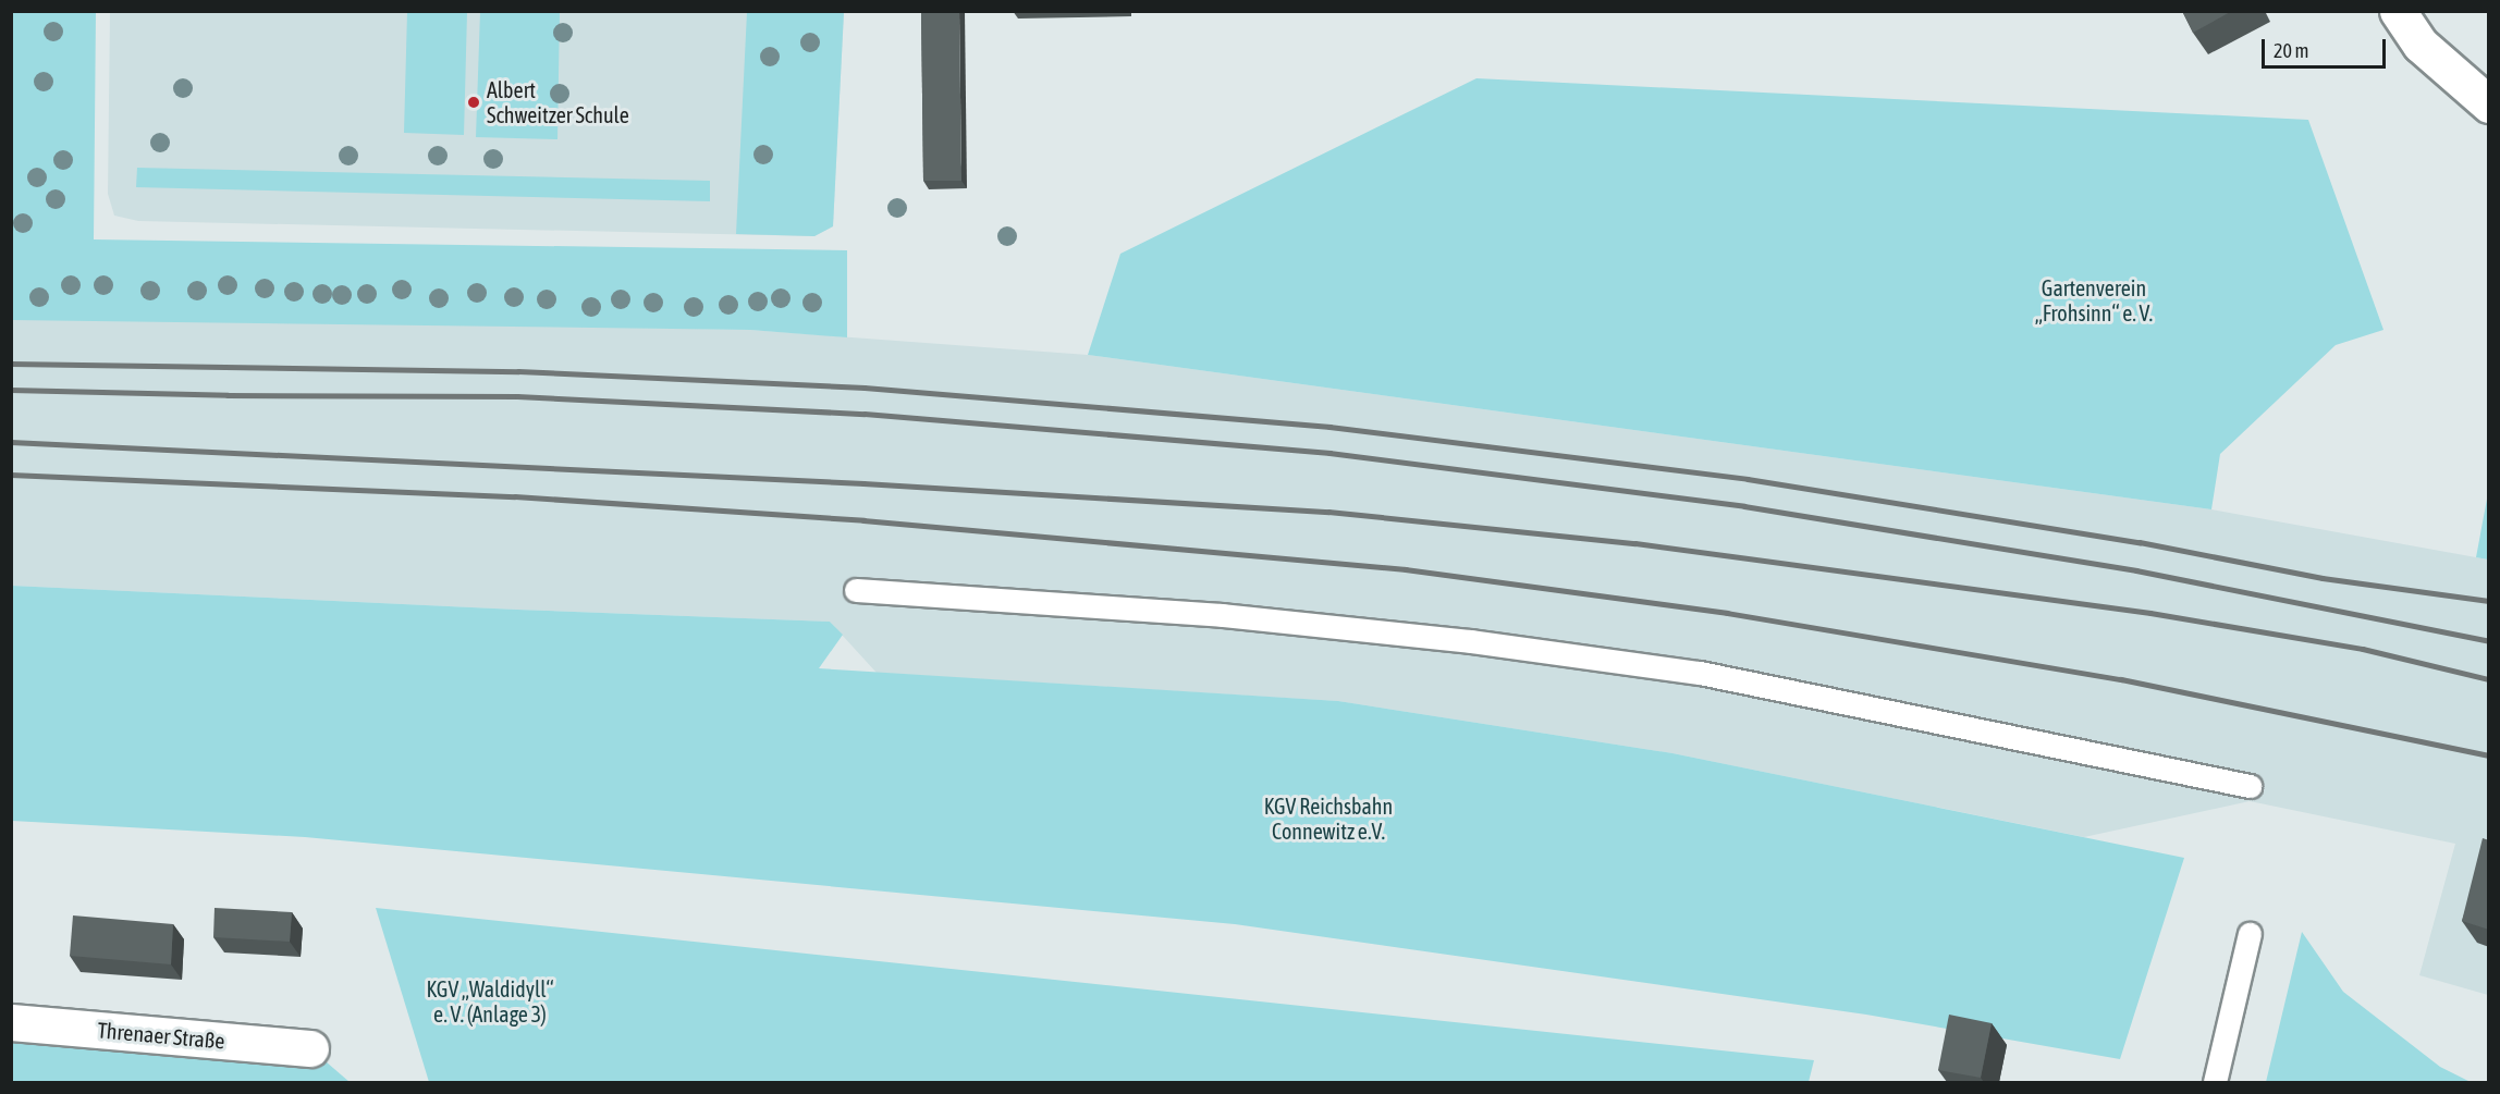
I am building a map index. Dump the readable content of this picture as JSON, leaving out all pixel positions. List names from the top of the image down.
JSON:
{
  "streets": {
    "street": ["Threnaer Straße"]
  },
  "parks": ["Gartenverein „Frohsinn“ e. V.", "KGV Reichsbahn Connewitz e.V.", "KGV „Waldidyll“ e. V. (Anlage 3)"],
  "places": ["Albert Schweitzer Schule"],
  "scale_bar": "20 m"
}
